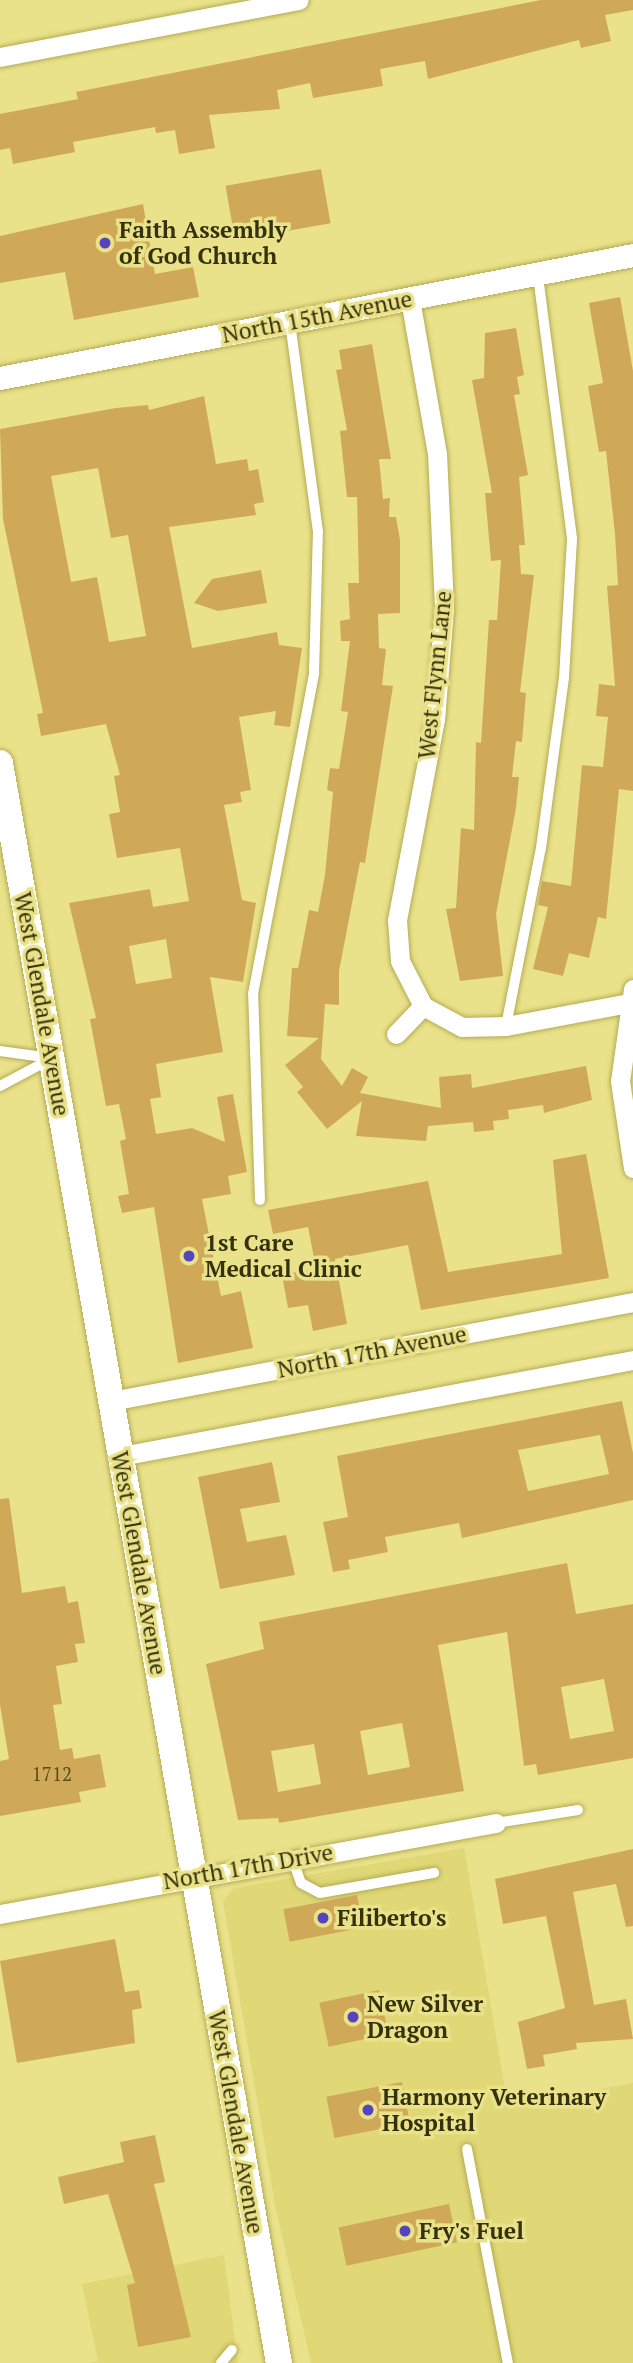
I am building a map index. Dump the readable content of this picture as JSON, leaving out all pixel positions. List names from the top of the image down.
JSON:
{
  "streets": {
    "main road": ["West Glendale Avenue"],
    "street": [
      "North 15th Avenue",
      "West Flynn Lane",
      "North 17th Avenue",
      "North 17th Drive"
    ]
  },
  "crossings": [
    ["North 15th Avenue", "West Flynn Lane"],
    ["West Glendale Avenue", "North 17th Avenue"],
    ["West Glendale Avenue", "North 17th Drive"]
  ],
  "places": [
    "Faith Assembly of God Church",
    "1st Care Medical Clinic",
    "Filiberto's",
    "New Silver Dragon",
    "Harmony Veterinary Hospital",
    "Fry's Fuel"
  ],
  "house_numbers": ["1712"]
}
